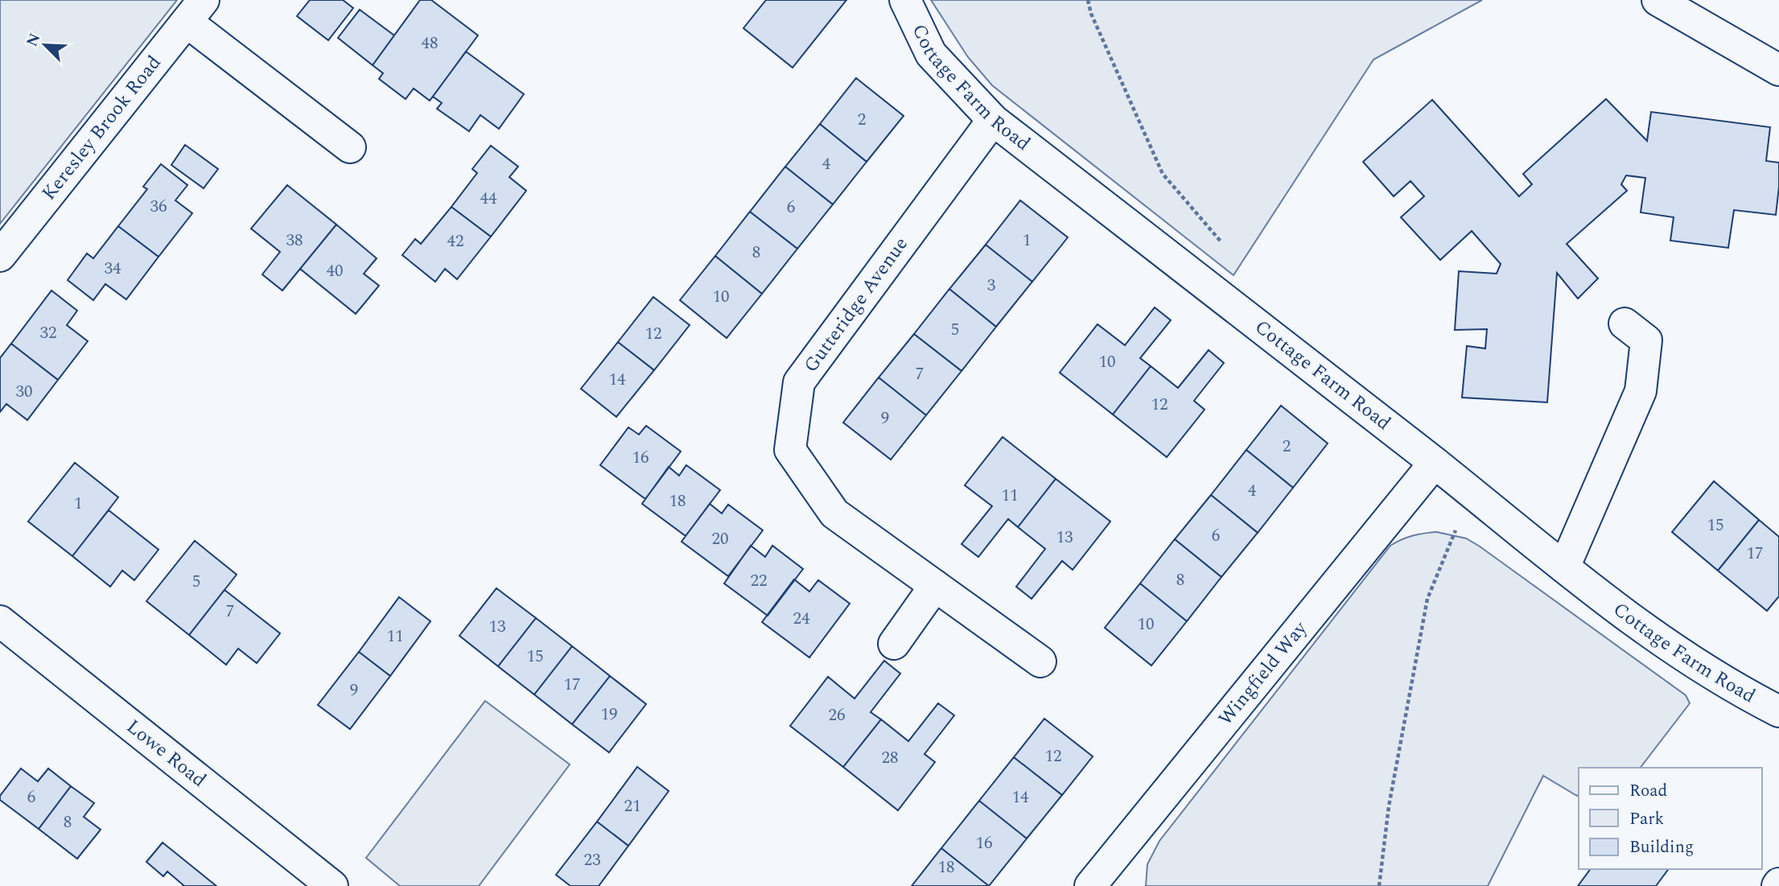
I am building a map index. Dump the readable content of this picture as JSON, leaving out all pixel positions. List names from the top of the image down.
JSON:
{
  "streets": {
    "street": [
      "Cottage Farm Road",
      "Keresley Brook Road",
      "Gutteridge Avenue",
      "Wingfield Way",
      "Lowe Road"
    ]
  },
  "crossings": [
    ["Cottage Farm Road", "Gutteridge Avenue"],
    ["Cottage Farm Road", "Wingfield Way"]
  ],
  "house_numbers": [
    "48",
    "2",
    "4",
    "44",
    "36",
    "6",
    "38",
    "1",
    "42",
    "8",
    "34",
    "40",
    "3",
    "10",
    "5",
    "32",
    "12",
    "10",
    "7",
    "14",
    "30",
    "12",
    "9",
    "2",
    "16",
    "4",
    "11",
    "18",
    "1",
    "15",
    "6",
    "13",
    "20",
    "17",
    "8",
    "22",
    "5",
    "7",
    "24",
    "10",
    "13",
    "11",
    "15",
    "17",
    "9",
    "19",
    "26",
    "12",
    "28",
    "6",
    "14",
    "21",
    "8",
    "16",
    "23",
    "18"
  ],
  "legend": ["Road", "Park", "Building"],
  "north": "top left"
}
